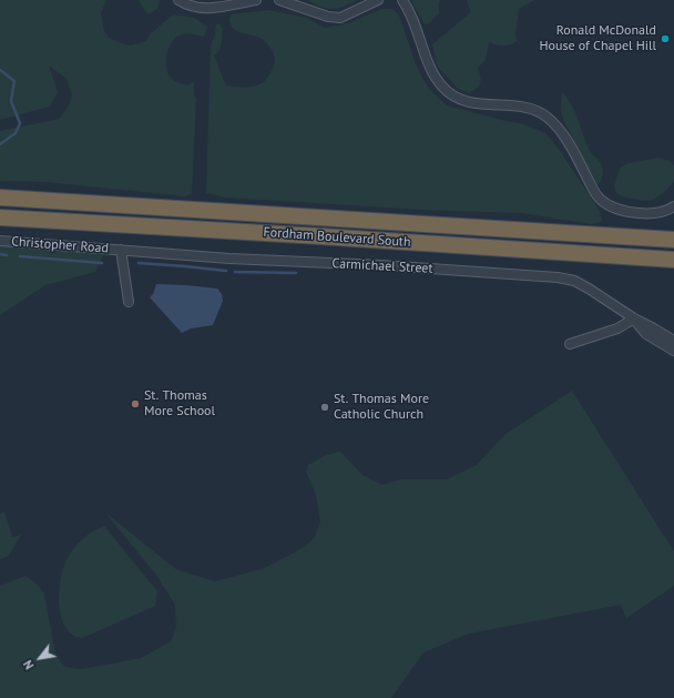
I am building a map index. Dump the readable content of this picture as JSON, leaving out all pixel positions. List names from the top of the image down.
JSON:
{
  "streets": {
    "highway": ["Fordham Boulevard South"],
    "street": ["Christopher Road", "Carmichael Street"]
  },
  "crossings": [
    ["Christopher Road", "Carmichael Street"]
  ],
  "places": ["Ronald McDonald House of Chapel Hill", "St. Thomas More School", "St. Thomas More Catholic Church"],
  "north": "bottom left"
}
